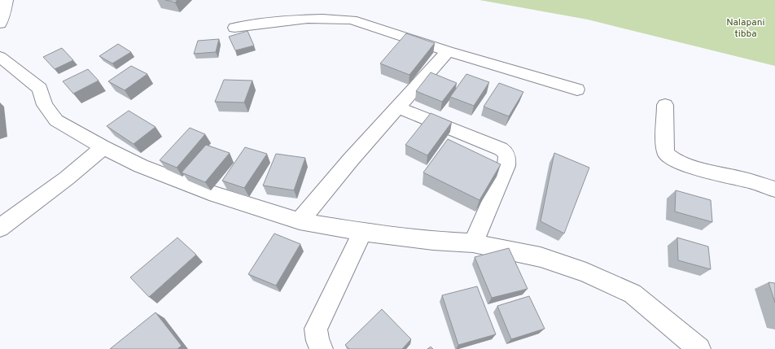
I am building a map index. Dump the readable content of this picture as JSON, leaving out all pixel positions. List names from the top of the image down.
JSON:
{
  "parks": ["Nalapani tibba"]
}
